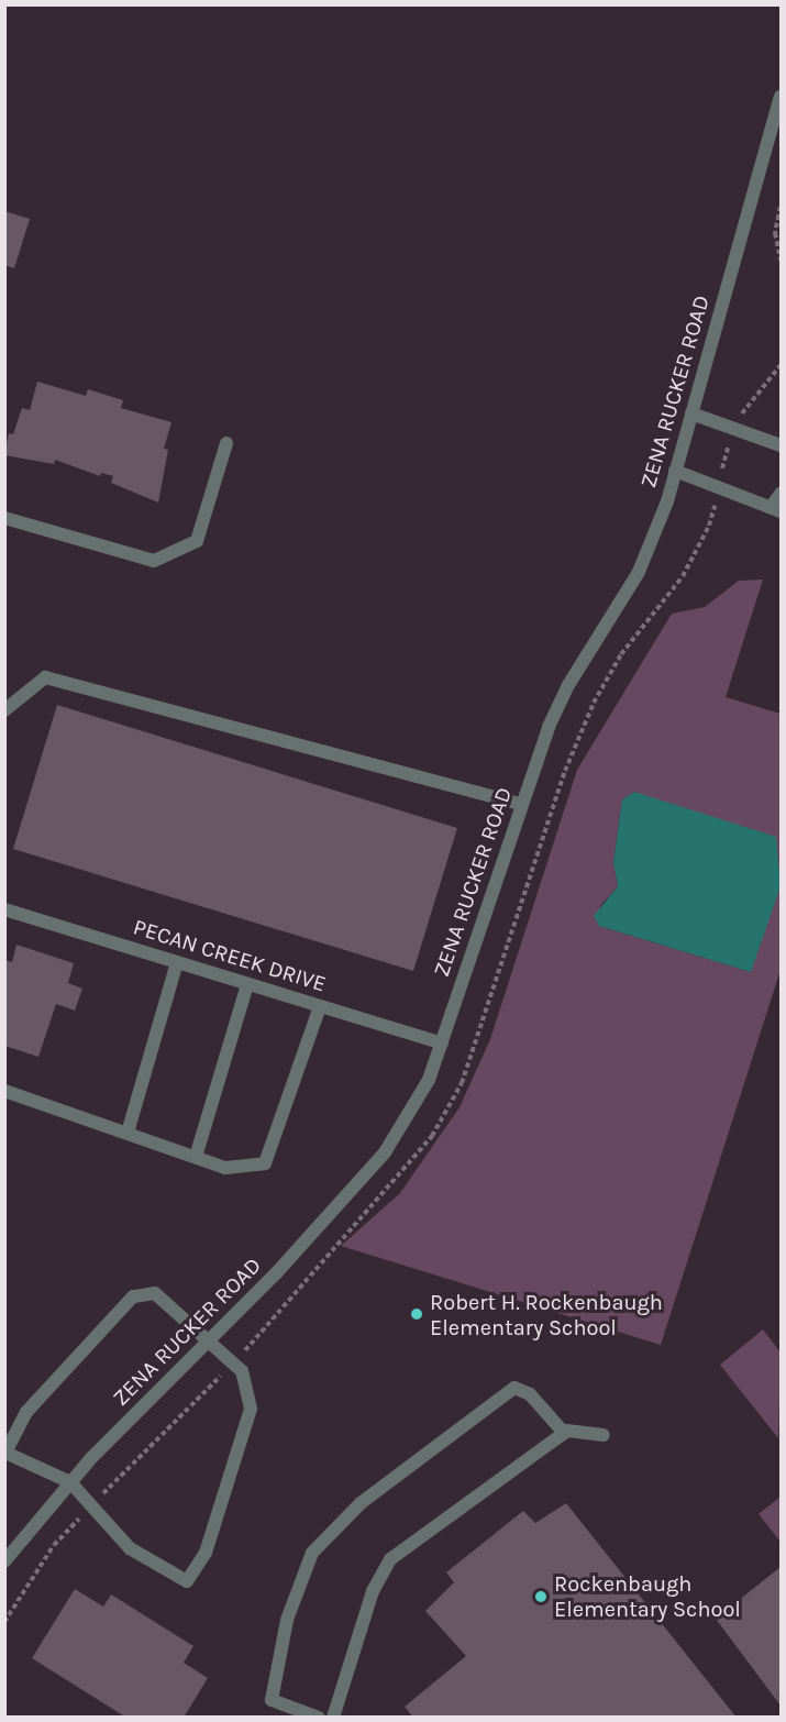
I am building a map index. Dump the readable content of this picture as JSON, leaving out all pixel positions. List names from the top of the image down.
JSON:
{
  "streets": {
    "street": ["ZENA RUCKER ROAD", "PECAN CREEK DRIVE"]
  },
  "crossings": [
    ["ZENA RUCKER ROAD", "PECAN CREEK DRIVE"]
  ],
  "places": ["Robert H. Rockenbaugh Elementary School", "Rockenbaugh Elementary School"]
}
